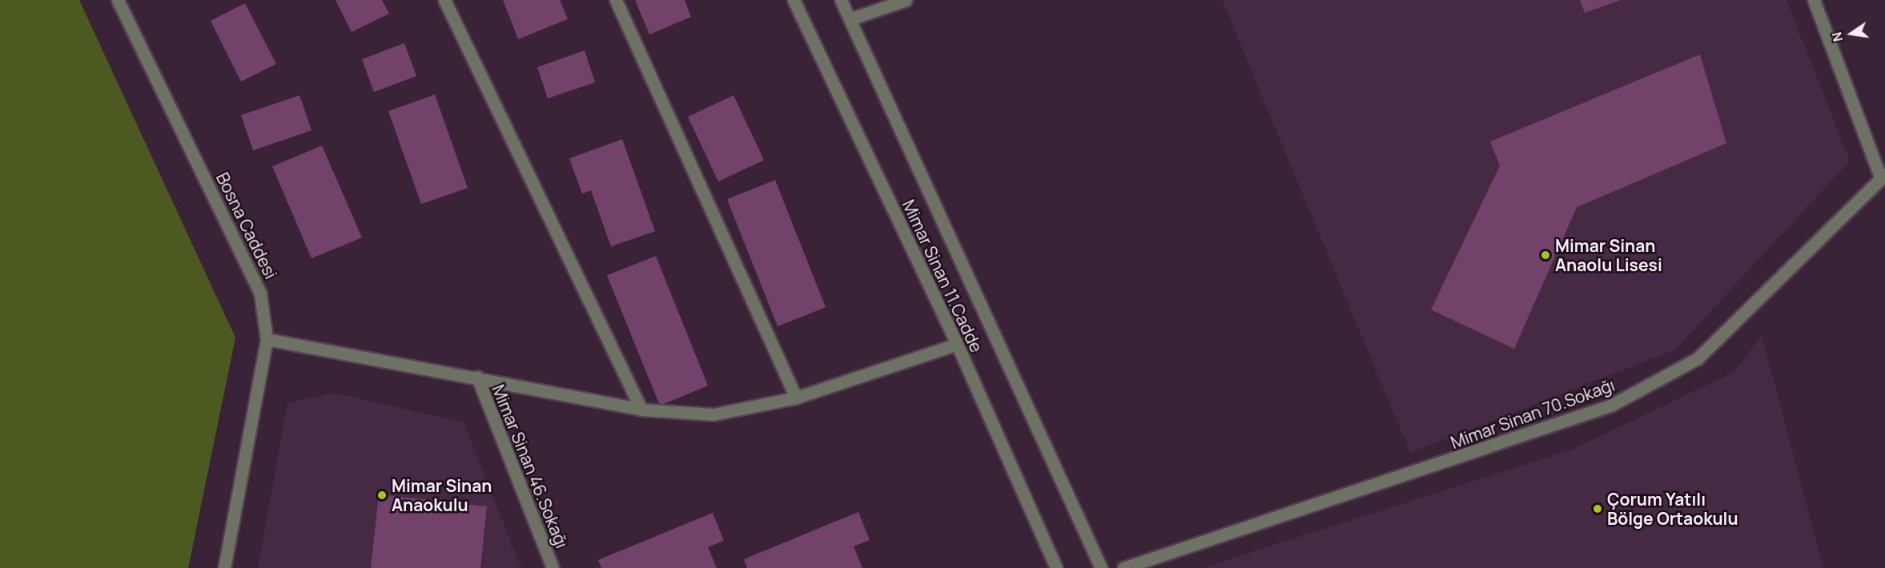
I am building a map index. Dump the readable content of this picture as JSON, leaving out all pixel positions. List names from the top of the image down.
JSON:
{
  "streets": {
    "street": [
      "Bosna Caddesi",
      "Mimar Sinan 11.Cadde",
      "Mimar Sinan 70.Sokağı",
      "Mimar Sinan 46.Sokağı"
    ]
  },
  "places": ["Mimar Sinan Anaolu Lisesi", "Mimar Sinan Anaokulu", "Çorum Yatılı Bölge Ortaokulu"],
  "north": "left"
}
